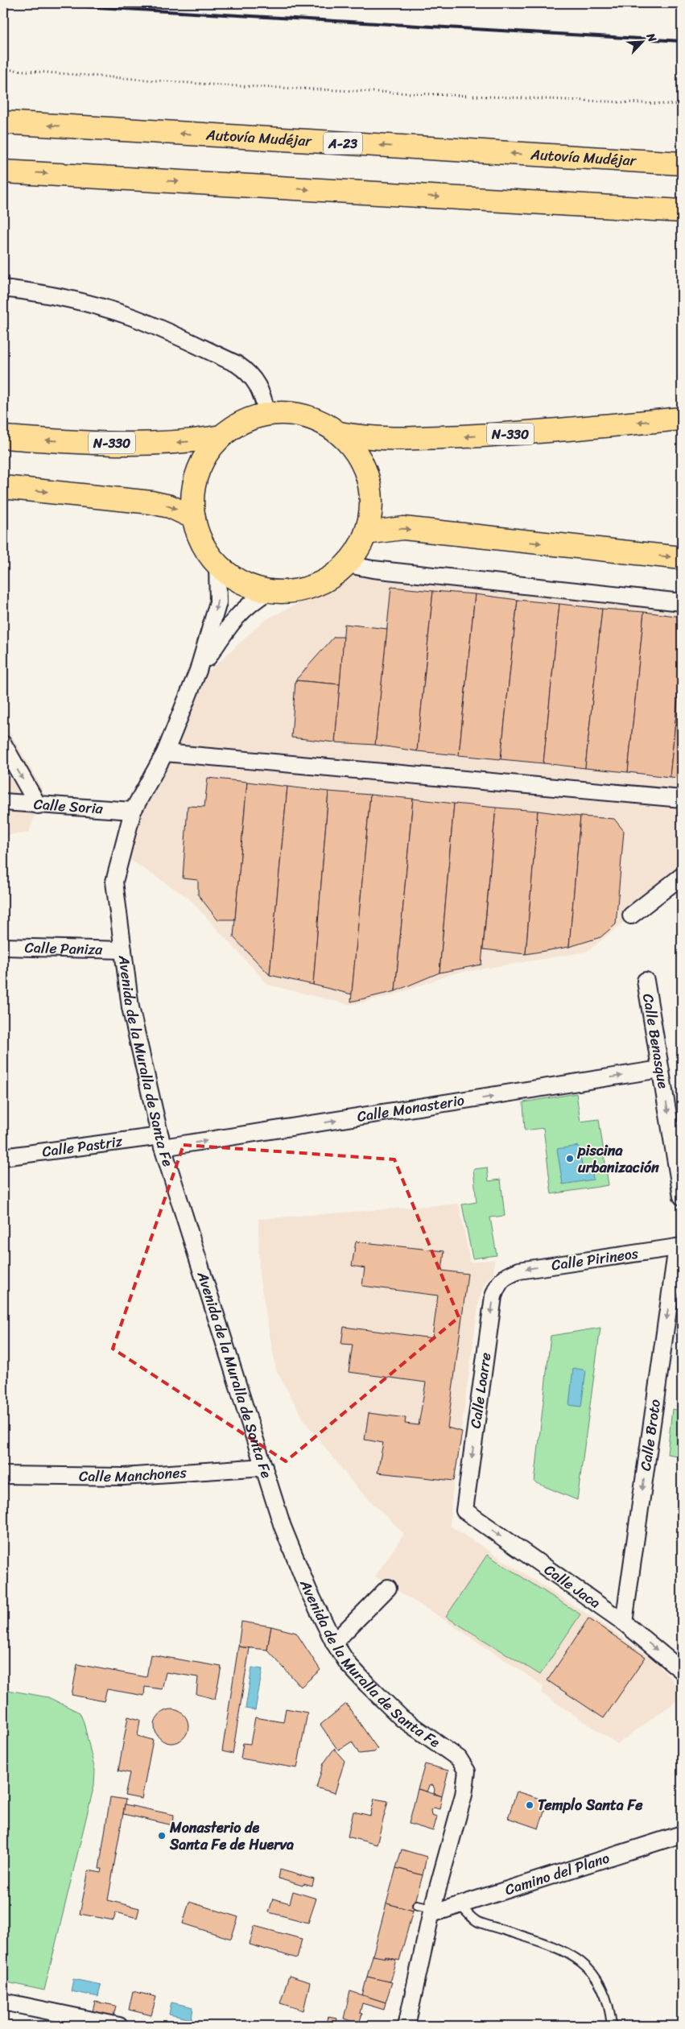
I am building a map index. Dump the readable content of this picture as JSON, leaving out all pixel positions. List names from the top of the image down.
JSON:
{
  "streets": {
    "highway": ["Autovía Mudéjar", "A-23", "N-330"],
    "street": [
      "Calle Soria",
      "Calle Paniza",
      "Calle Benasque",
      "Avenida de la Muralla de Santa Fe",
      "Calle Monasterio",
      "Calle Pastriz",
      "Calle Pirineos",
      "Calle Loarre",
      "Calle Broto",
      "Calle Manchones",
      "Calle Jaca",
      "Camino del Plano"
    ]
  },
  "crossings": [
    ["N-330", "Avenida de la Muralla de Santa Fe"],
    ["Calle Soria", "Avenida de la Muralla de Santa Fe"],
    ["Calle Paniza", "Avenida de la Muralla de Santa Fe"],
    ["Calle Benasque", "Calle Monasterio"],
    ["Avenida de la Muralla de Santa Fe", "Calle Monasterio"],
    ["Avenida de la Muralla de Santa Fe", "Calle Pastriz"],
    ["Avenida de la Muralla de Santa Fe", "Calle Manchones"],
    ["Avenida de la Muralla de Santa Fe", "Camino del Plano"],
    ["Calle Monasterio", "Calle Pastriz"],
    ["Calle Pirineos", "Calle Loarre"],
    ["Calle Pirineos", "Calle Broto"],
    ["Calle Loarre", "Calle Jaca"],
    ["Calle Broto", "Calle Jaca"]
  ],
  "one_way": [
    "Calle Benasque",
    "Calle Monasterio",
    "Calle Pirineos",
    "Calle Loarre",
    "Calle Broto",
    "Calle Jaca"
  ],
  "places": ["piscina urbanización", "Templo Santa Fe", "Monasterio de Santa Fe de Huerva"],
  "north": "top right"
}
